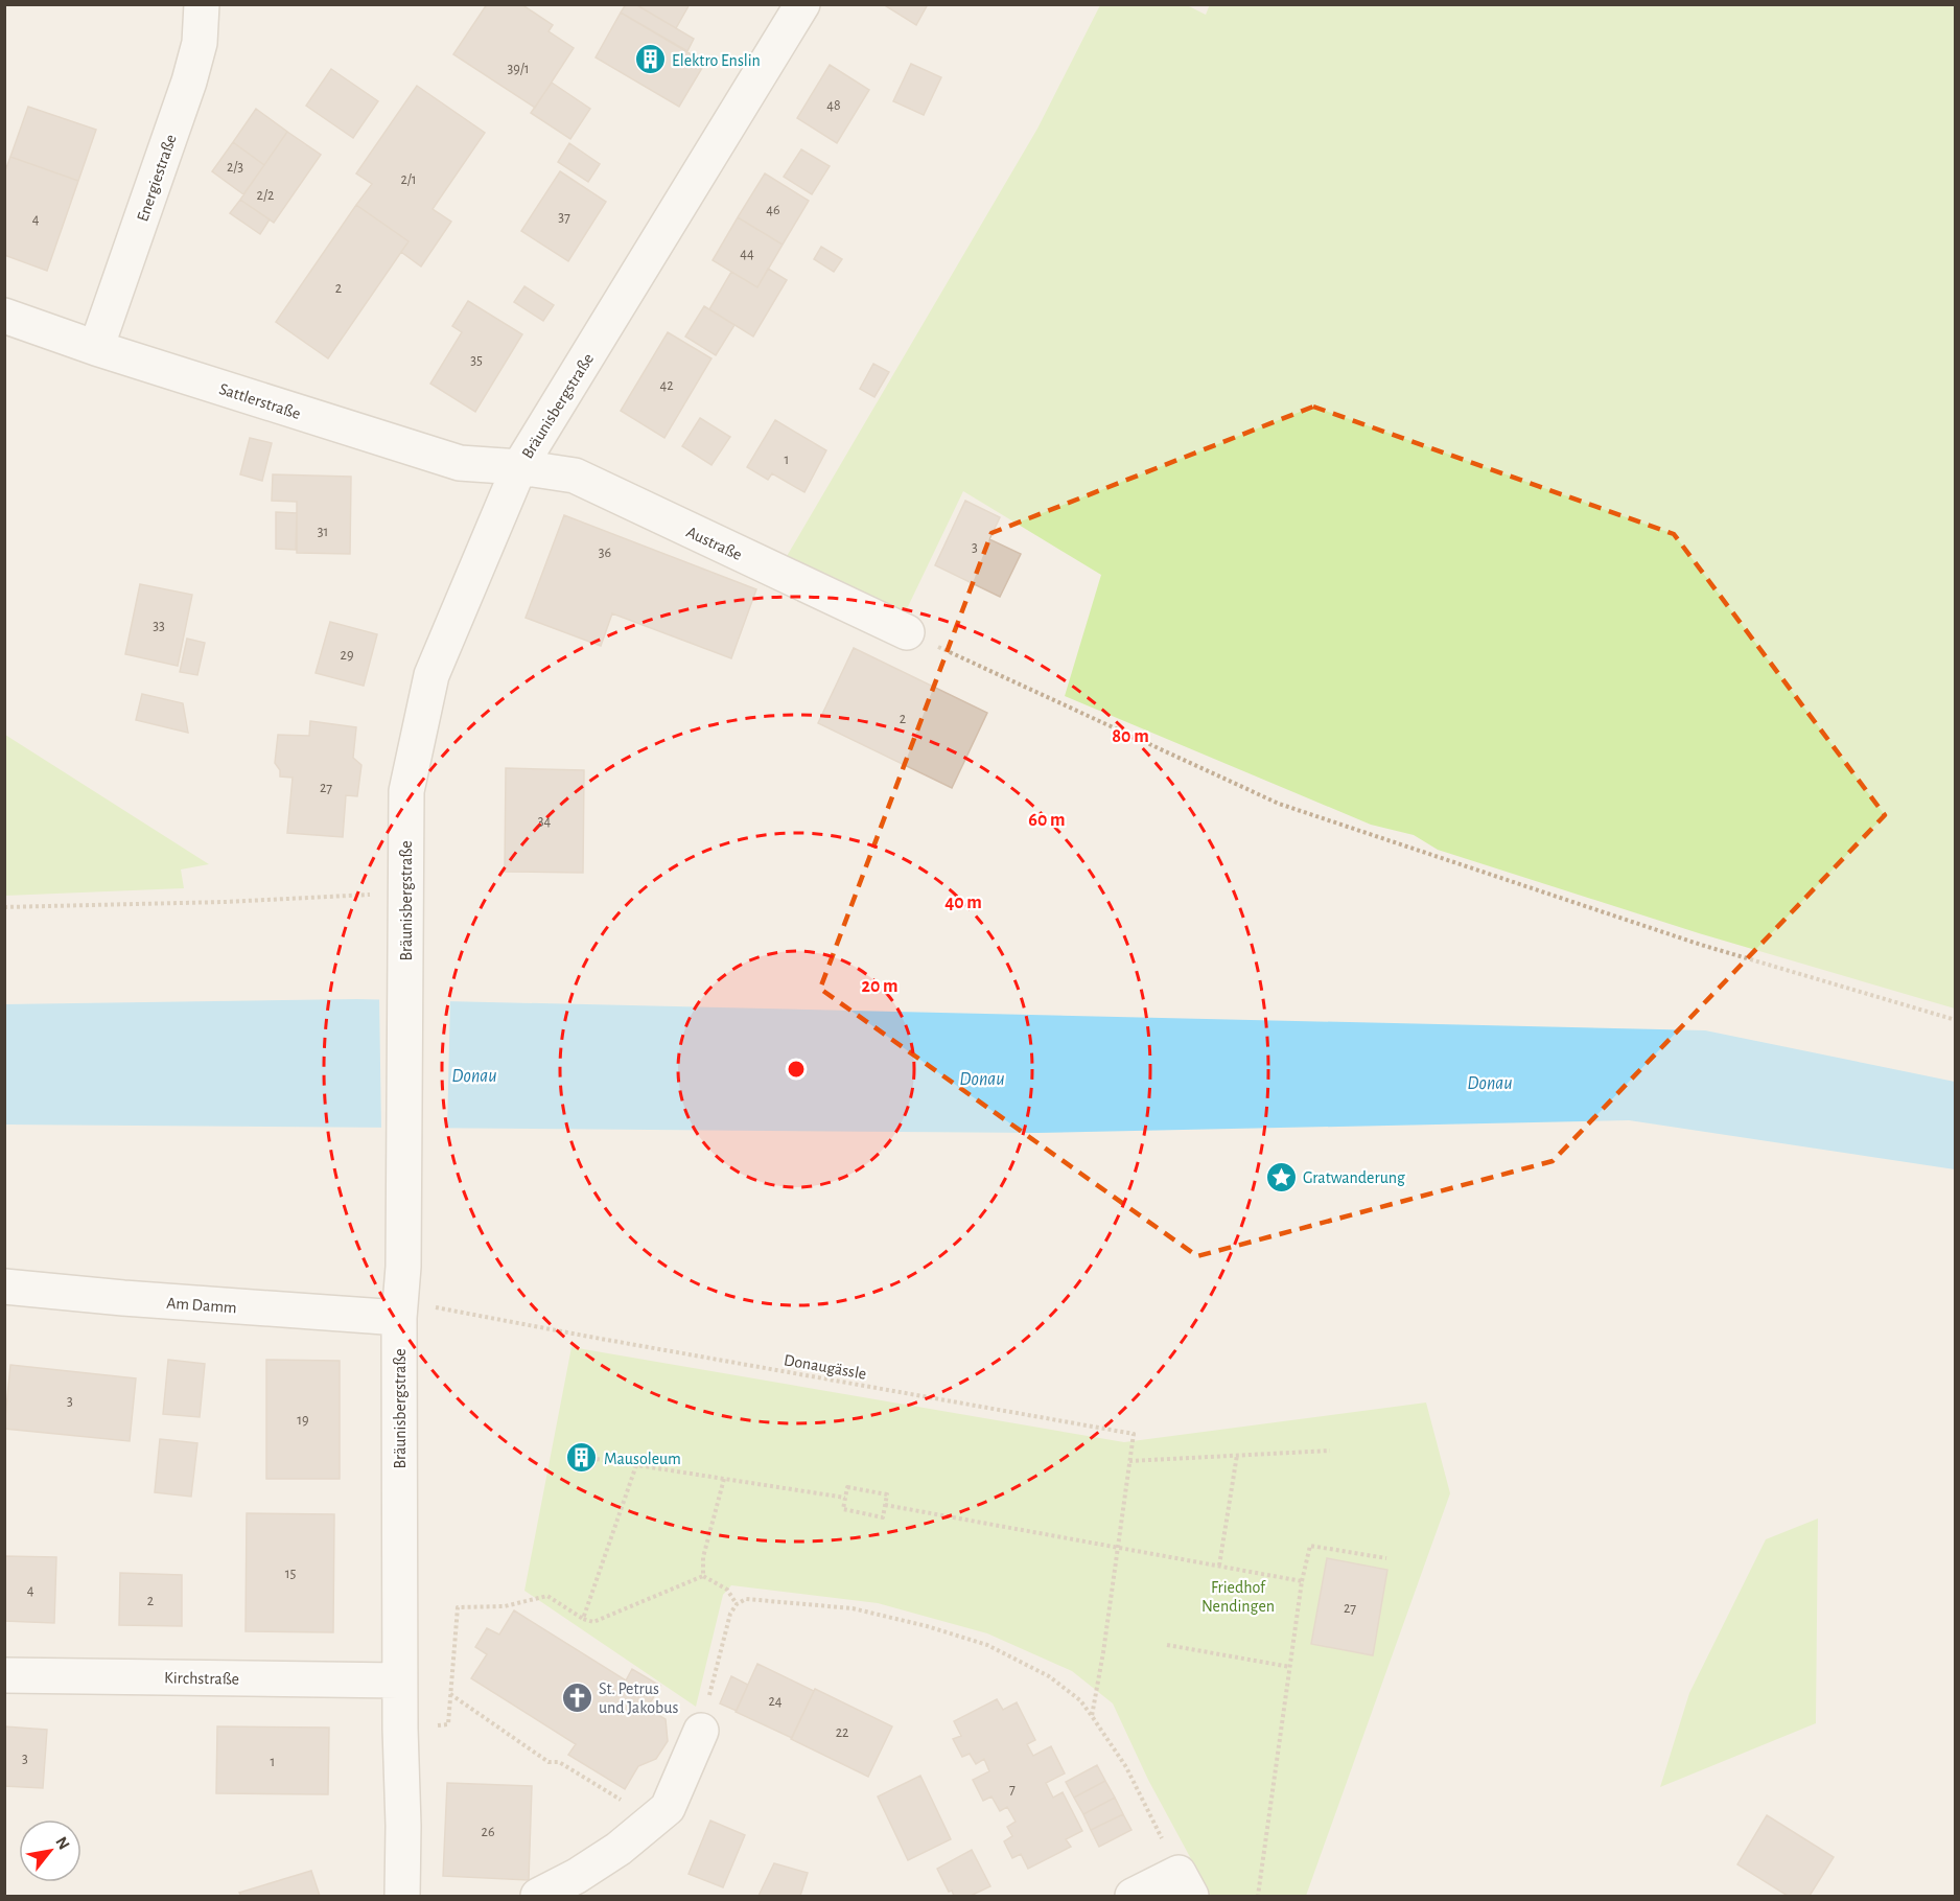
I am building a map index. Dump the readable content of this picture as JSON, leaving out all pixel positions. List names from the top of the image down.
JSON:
{
  "streets": {
    "street": [
      "Energiestraße",
      "Sattlerstraße",
      "Bräunisbergstraße",
      "Austraße",
      "Am Damm",
      "Kirchstraße"
    ],
    "path": ["Donaugässle"]
  },
  "crossings": [
    ["Energiestraße", "Sattlerstraße"],
    ["Sattlerstraße", "Bräunisbergstraße"],
    ["Sattlerstraße", "Austraße"],
    ["Bräunisbergstraße", "Austraße"],
    ["Bräunisbergstraße", "Am Damm"],
    ["Bräunisbergstraße", "Donaugässle"],
    ["Bräunisbergstraße", "Kirchstraße"],
    ["Am Damm", "Donaugässle"]
  ],
  "water": ["Donau"],
  "parks": ["Friedhof Nendingen"],
  "places": {
    "building": ["Elektro Enslin", "Mausoleum"],
    "place": ["Gratwanderung"],
    "church": ["St. Petrus und Jakobus"]
  },
  "house_numbers": [
    "39/1",
    "48",
    "2/3",
    "2/1",
    "2/2",
    "46",
    "37",
    "4",
    "44",
    "2",
    "35",
    "42",
    "1",
    "31",
    "3",
    "36",
    "33",
    "29",
    "2",
    "27",
    "34",
    "3",
    "19",
    "15",
    "4",
    "2",
    "27",
    "24",
    "22",
    "3",
    "1",
    "7",
    "26"
  ],
  "north": "top right",
  "rings": [
    "80 m",
    "60 m",
    "40 m",
    "20 m"
  ]
}
